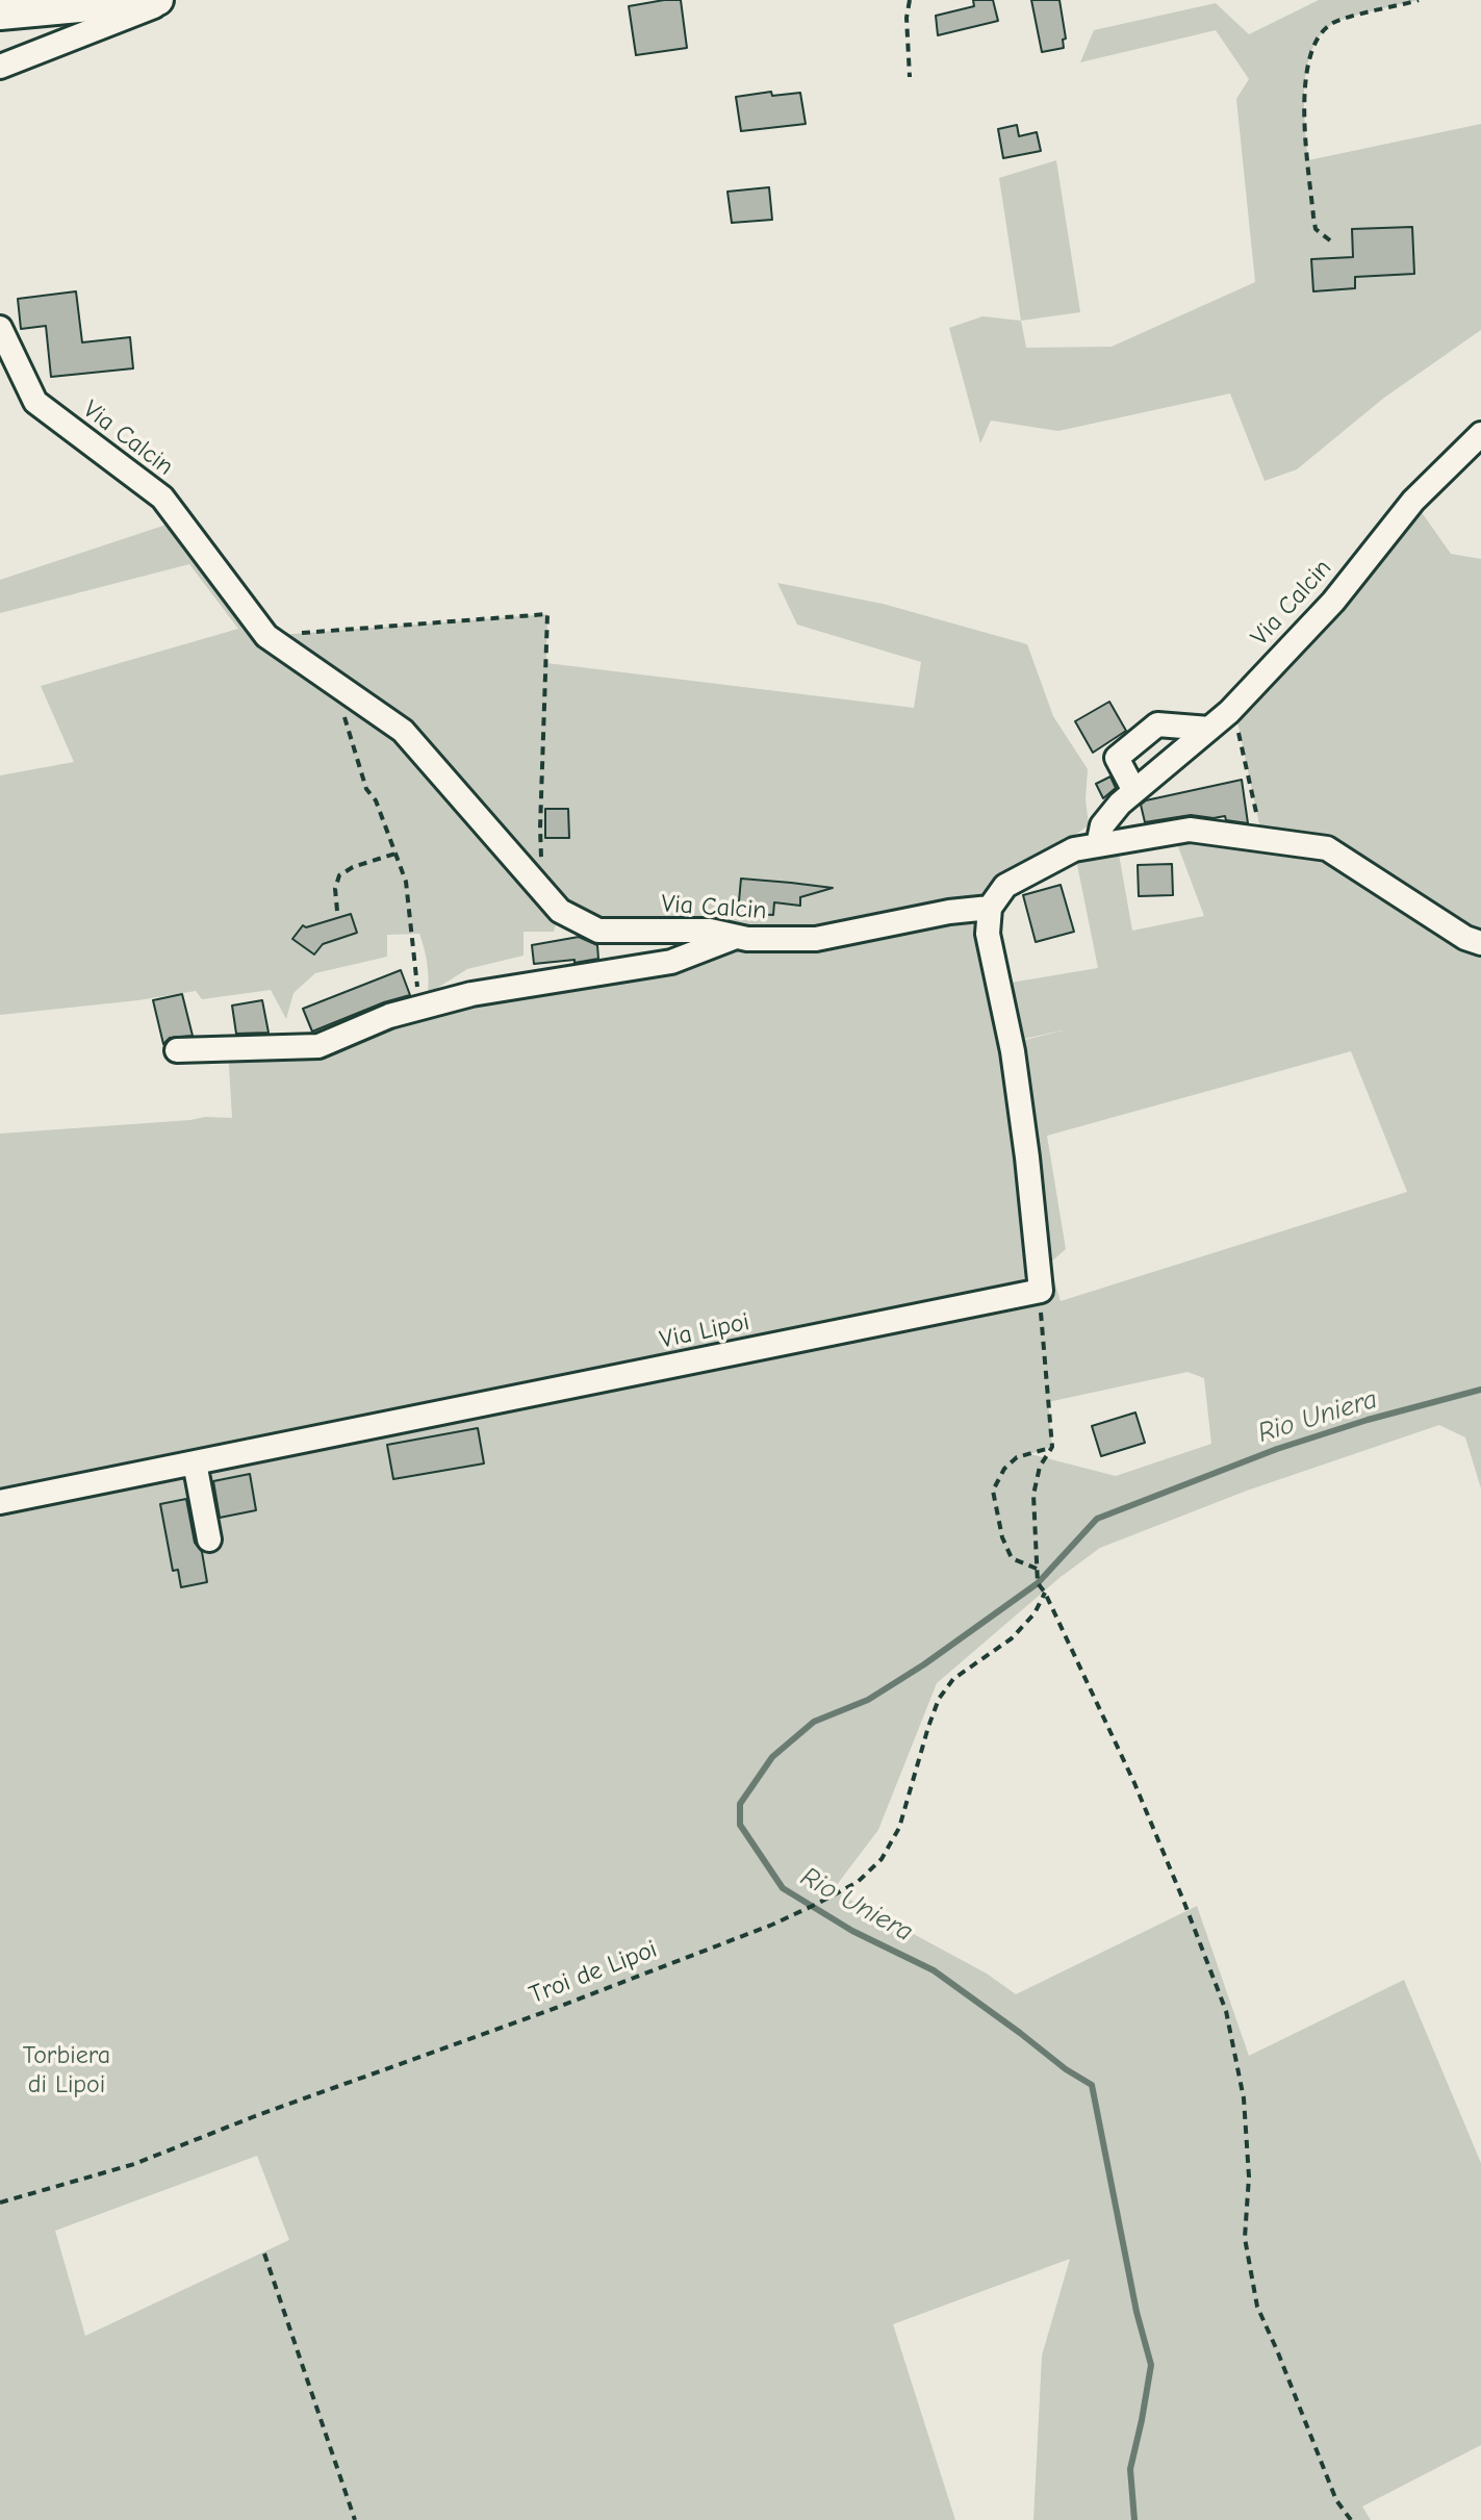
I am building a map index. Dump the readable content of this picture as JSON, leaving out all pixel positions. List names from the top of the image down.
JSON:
{
  "streets": {
    "street": ["Via Calcin", "Via Lipoi"],
    "path": ["Troi de Lipoi"]
  },
  "water": ["Rio Uniera"],
  "parks": ["Torbiera di Lipoi"]
}
